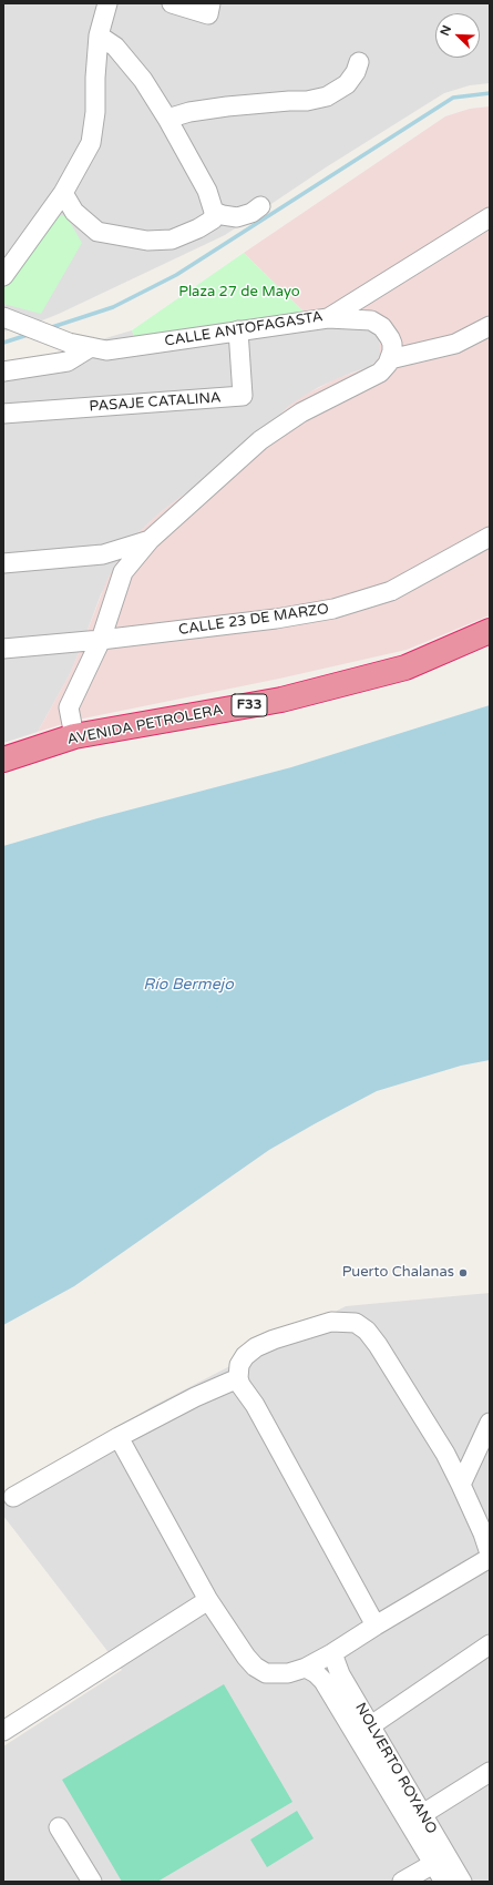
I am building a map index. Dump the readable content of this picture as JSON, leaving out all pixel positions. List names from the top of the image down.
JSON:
{
  "streets": {
    "highway": ["F33", "AVENIDA PETROLERA"],
    "street": [
      "CALLE ANTOFAGASTA",
      "PASAJE CATALINA",
      "CALLE 23 DE MARZO",
      "NOLVERTO ROYANO"
    ]
  },
  "crossings": [
    ["CALLE ANTOFAGASTA", "PASAJE CATALINA"]
  ],
  "water": ["Río Bermejo"],
  "parks": ["Plaza 27 de Mayo"],
  "places": ["Puerto Chalanas"],
  "north": "top left"
}
